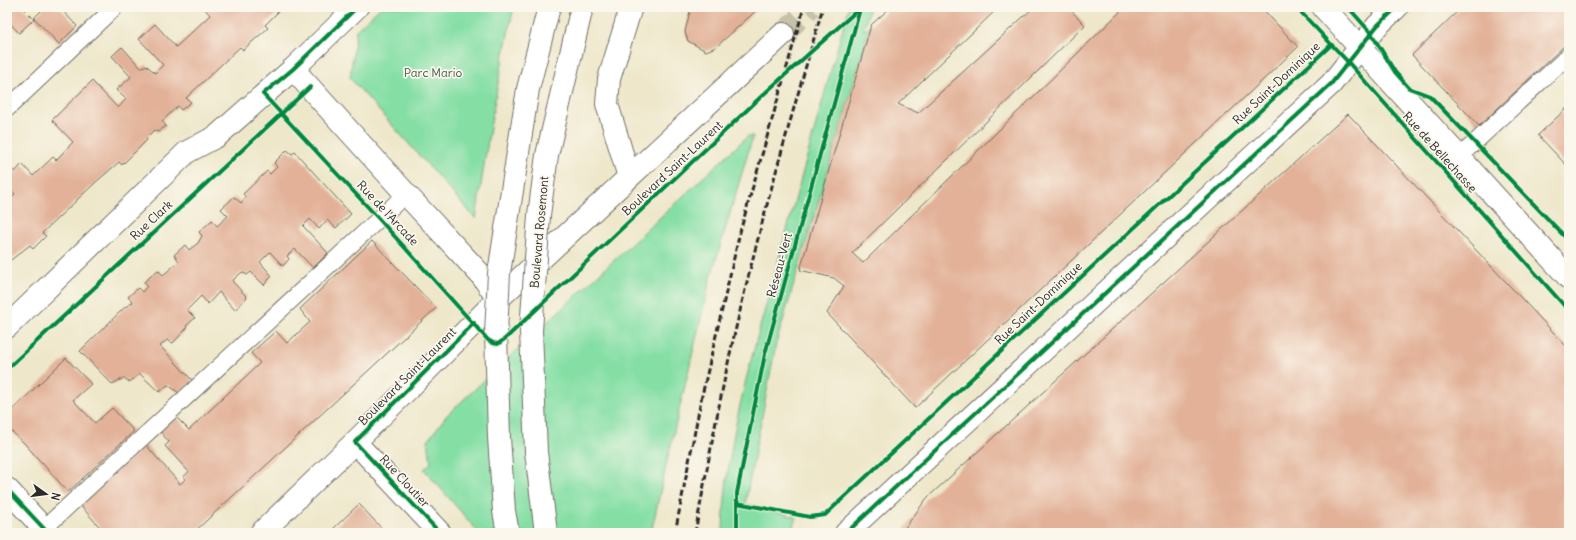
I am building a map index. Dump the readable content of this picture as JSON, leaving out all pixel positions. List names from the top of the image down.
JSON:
{
  "streets": {
    "street": [
      "Rue de Bellechasse",
      "Boulevard Saint-Laurent",
      "Rue Clark",
      "Boulevard Rosemont",
      "Rue Cloutier"
    ],
    "cycle path": ["Rue Saint-Dominique", "Rue de l'Arcade", "Réseau-Vert"]
  },
  "crossings": [
    ["Boulevard Saint-Laurent", "Rue Cloutier"]
  ],
  "parks": ["Parc Mario"],
  "north": "right"
}
